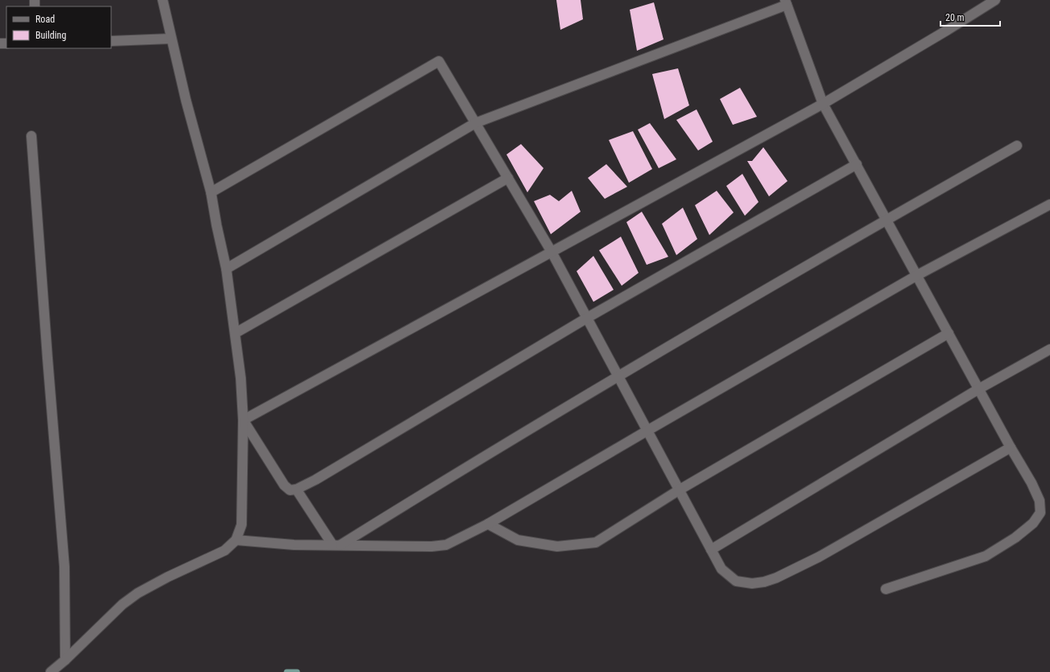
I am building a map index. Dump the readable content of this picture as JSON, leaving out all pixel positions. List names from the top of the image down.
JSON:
{
  "legend": ["Road", "Building"],
  "scale_bar": "20 m"
}
